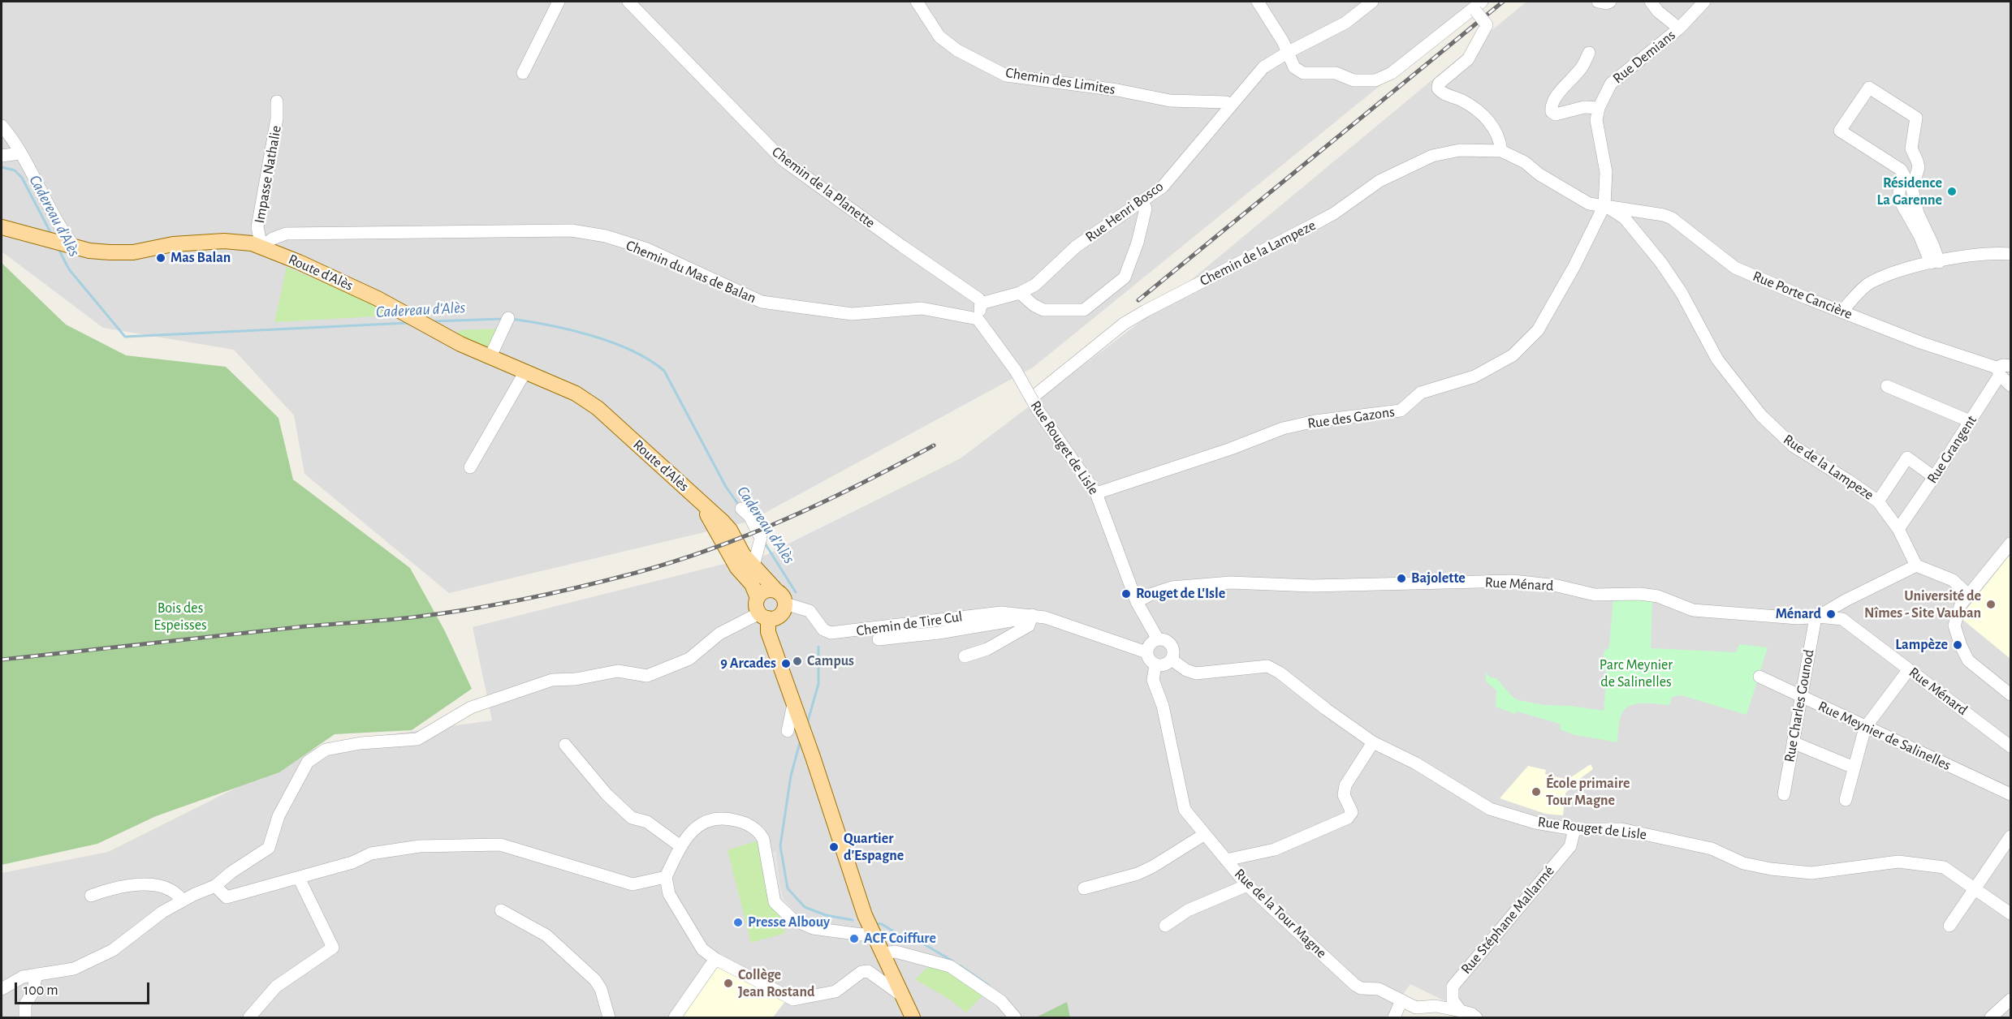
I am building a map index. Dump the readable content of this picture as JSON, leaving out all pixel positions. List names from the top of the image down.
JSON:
{
  "streets": {
    "main road": ["Route d'Alès"],
    "street": [
      "Rue Demians",
      "Chemin des Limites",
      "Impasse Nathalie",
      "Chemin de la Planette",
      "Rue Henri Bosco",
      "Chemin de la Lampeze",
      "Chemin du Mas de Balan",
      "Rue Porte Cancière",
      "Rue des Gazons",
      "Rue Rouget de Lisle",
      "Rue Grangent",
      "Rue de la Lampeze",
      "Rue Ménard",
      "Chemin de Tire Cul",
      "Rue Charles Gounod",
      "Rue Meynier de Salinelles",
      "Rue de la Tour Magne",
      "Rue Stéphane Mallarmé"
    ]
  },
  "crossings": [
    ["Rue Demians", "Rue Porte Cancière"],
    ["Rue Demians", "Rue des Gazons"],
    ["Rue Demians", "Rue de la Lampeze"],
    ["Chemin des Limites", "Rue Henri Bosco"],
    ["Impasse Nathalie", "Chemin du Mas de Balan"],
    ["Impasse Nathalie", "Route d'Alès"],
    ["Chemin de la Planette", "Rue Henri Bosco"],
    ["Chemin de la Lampeze", "Rue Rouget de Lisle"],
    ["Chemin du Mas de Balan", "Route d'Alès"],
    ["Chemin du Mas de Balan", "Rue Rouget de Lisle"],
    ["Route d'Alès", "Chemin de Tire Cul"],
    ["Rue Porte Cancière", "Rue des Gazons"],
    ["Rue Porte Cancière", "Rue Grangent"],
    ["Rue Porte Cancière", "Rue de la Lampeze"],
    ["Rue des Gazons", "Rue Rouget de Lisle"],
    ["Rue des Gazons", "Rue de la Lampeze"],
    ["Rue Rouget de Lisle", "Rue Ménard"],
    ["Rue Rouget de Lisle", "Chemin de Tire Cul"],
    ["Rue Rouget de Lisle", "Rue de la Tour Magne"],
    ["Rue Rouget de Lisle", "Rue Stéphane Mallarmé"],
    ["Rue Grangent", "Rue de la Lampeze"],
    ["Rue Ménard", "Rue Charles Gounod"],
    ["Chemin de Tire Cul", "Rue de la Tour Magne"],
    ["Rue Charles Gounod", "Rue Meynier de Salinelles"],
    ["Rue de la Tour Magne", "Rue Stéphane Mallarmé"]
  ],
  "water": ["Cadereau d'Alès"],
  "parks": ["Bois des Espeisses", "Parc Meynier de Salinelles"],
  "places": [
    "Résidence La Garenne",
    "Mas Balan",
    "Bajolette",
    "Rouget de L'Isle",
    "Université de Nîmes - Site Vauban",
    "Ménard",
    "Lampèze",
    "Campus",
    "9 Arcades",
    "École primaire Tour Magne",
    "Quartier d'Espagne",
    "Presse Albouy",
    "ACF Coiffure",
    "Collège Jean Rostand"
  ],
  "scale_bar": "100 m"
}
